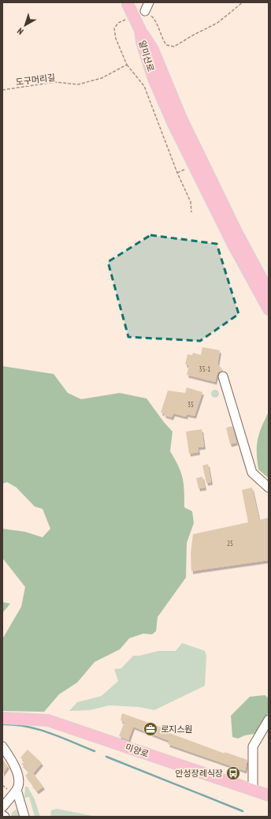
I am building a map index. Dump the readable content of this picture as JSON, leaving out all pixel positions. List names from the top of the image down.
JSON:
{
  "streets": {
    "main road": ["알미산로", "미양로"],
    "path": ["도구머리길"]
  },
  "places": {
    "office": ["로지스원"],
    "bus stop": ["안성장례식장"]
  },
  "house_numbers": ["35-1", "35", "25"],
  "north": "bottom left"
}
